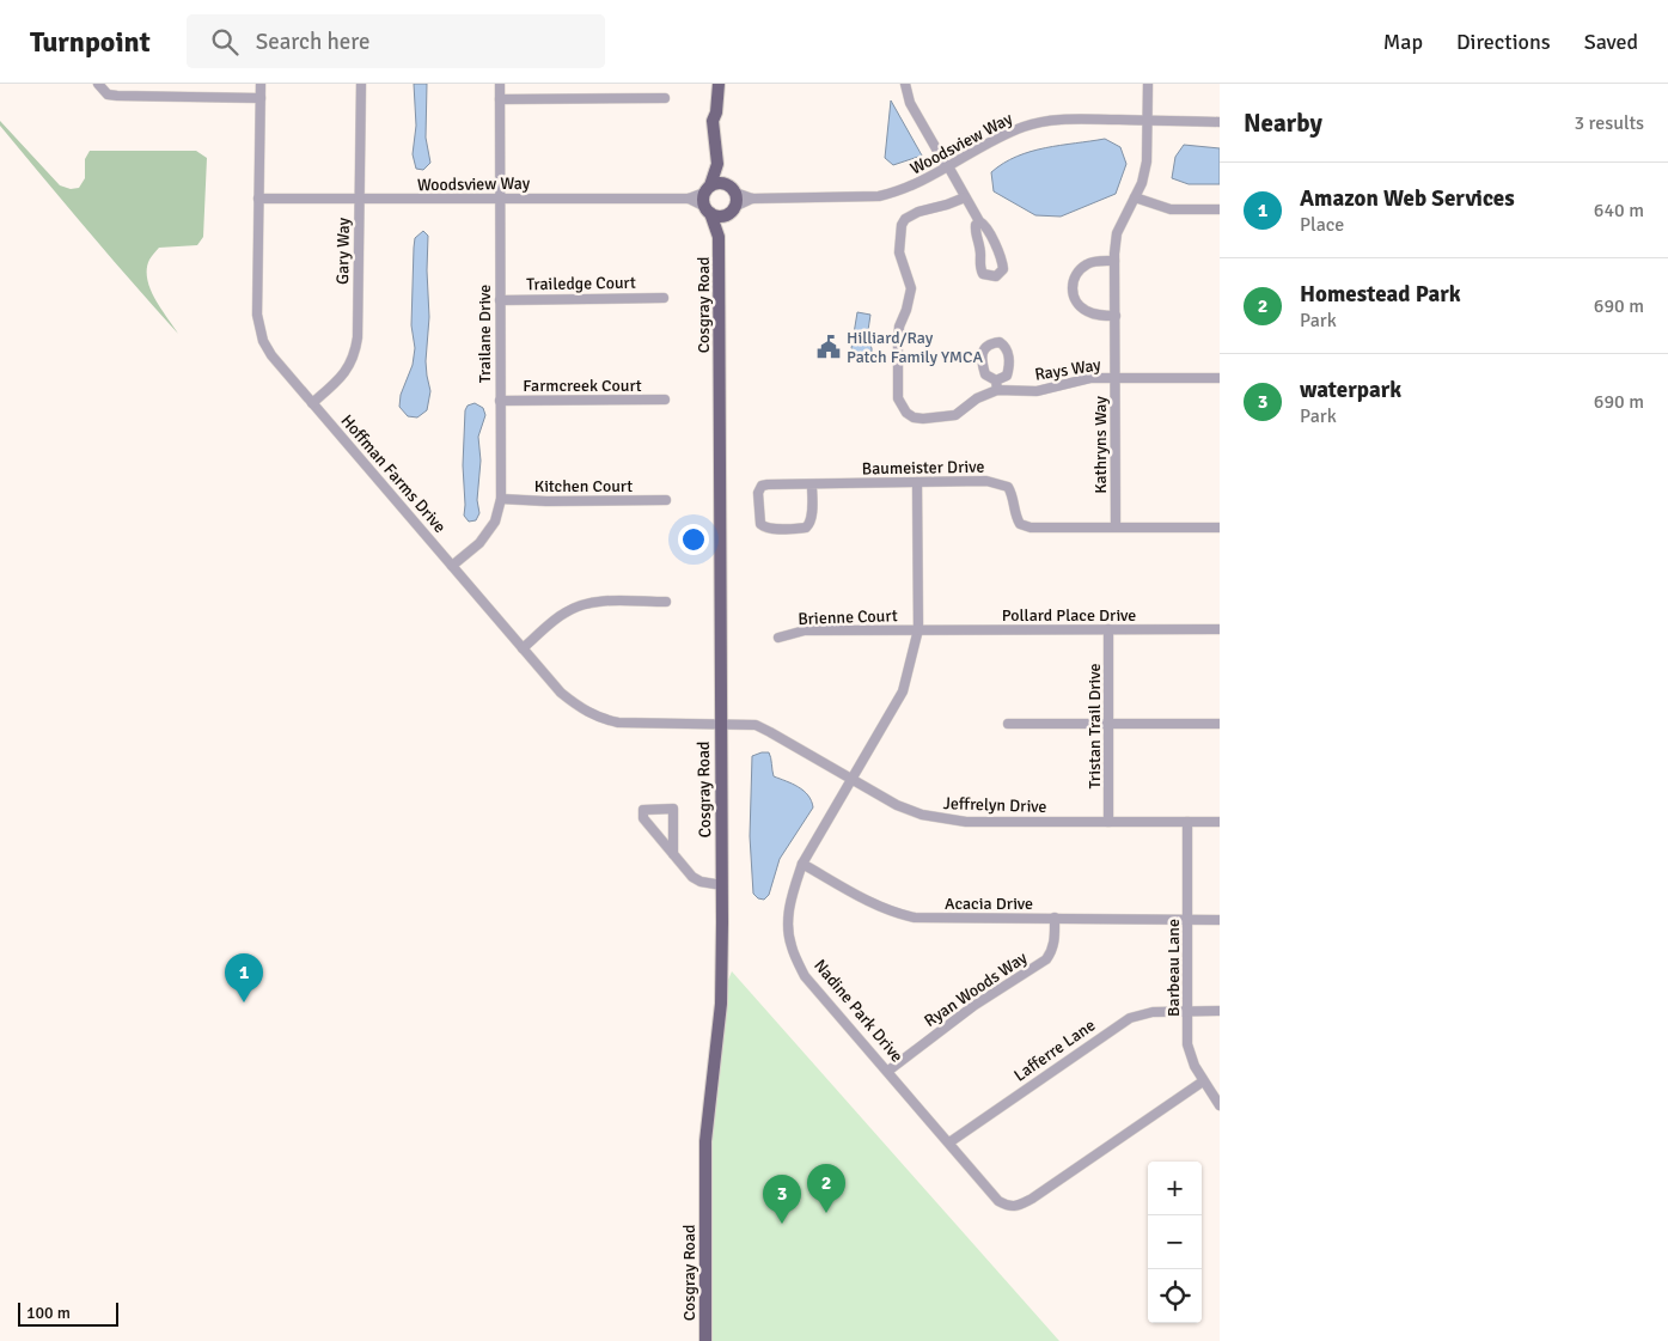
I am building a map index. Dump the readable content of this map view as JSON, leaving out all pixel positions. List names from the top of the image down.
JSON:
{
  "streets": {
    "main road": ["Cosgray Road"],
    "street": [
      "Woodsview Way",
      "Gary Way",
      "Trailedge Court",
      "Trailane Drive",
      "Rays Way",
      "Farmcreek Court",
      "Kathryns Way",
      "Baumeister Drive",
      "Hoffman Farms Drive",
      "Kitchen Court",
      "Pollard Place Drive",
      "Brienne Court",
      "Tristan Trail Drive",
      "Jeffrelyn Drive",
      "Acacia Drive",
      "Barbeau Lane",
      "Ryan Woods Way",
      "Nadine Park Drive",
      "Lafferre Lane"
    ]
  },
  "crossings": [
    ["Woodsview Way", "Gary Way"],
    ["Woodsview Way", "Cosgray Road"],
    ["Woodsview Way", "Trailane Drive"],
    ["Woodsview Way", "Kathryns Way"],
    ["Woodsview Way", "Hoffman Farms Drive"],
    ["Gary Way", "Hoffman Farms Drive"],
    ["Trailedge Court", "Trailane Drive"],
    ["Cosgray Road", "Hoffman Farms Drive"],
    ["Cosgray Road", "Jeffrelyn Drive"],
    ["Trailane Drive", "Farmcreek Court"],
    ["Trailane Drive", "Hoffman Farms Drive"],
    ["Trailane Drive", "Kitchen Court"],
    ["Rays Way", "Kathryns Way"],
    ["Kathryns Way", "Baumeister Drive"],
    ["Baumeister Drive", "Nadine Park Drive"],
    ["Hoffman Farms Drive", "Jeffrelyn Drive"],
    ["Pollard Place Drive", "Brienne Court"],
    ["Pollard Place Drive", "Tristan Trail Drive"],
    ["Pollard Place Drive", "Nadine Park Drive"],
    ["Brienne Court", "Nadine Park Drive"],
    ["Tristan Trail Drive", "Jeffrelyn Drive"],
    ["Jeffrelyn Drive", "Barbeau Lane"],
    ["Jeffrelyn Drive", "Nadine Park Drive"],
    ["Acacia Drive", "Barbeau Lane"],
    ["Acacia Drive", "Ryan Woods Way"],
    ["Acacia Drive", "Nadine Park Drive"],
    ["Barbeau Lane", "Nadine Park Drive"],
    ["Barbeau Lane", "Lafferre Lane"],
    ["Ryan Woods Way", "Nadine Park Drive"],
    ["Nadine Park Drive", "Lafferre Lane"]
  ],
  "places": {
    "public building": ["Hilliard/Ray Patch Family YMCA"]
  },
  "scale_bar": "100 m",
  "page": {
    "header": "Turnpoint",
    "search": "Search here",
    "nav": ["Map", "Directions", "Saved"],
    "heading": ["Nearby", "3 results"],
    "list": [
      {
        "mark": "1",
        "name": "Amazon Web Services",
        "note": "Place",
        "value": "640 m"
      },
      {
        "mark": "2",
        "name": "Homestead Park",
        "note": "Park",
        "value": "690 m"
      },
      {
        "mark": "3",
        "name": "waterpark",
        "note": "Park",
        "value": "690 m"
      }
    ],
    "pins": ["1", "2", "3"],
    "map_buttons": ["+", "−"],
    "scale": "100 m"
  }
}
